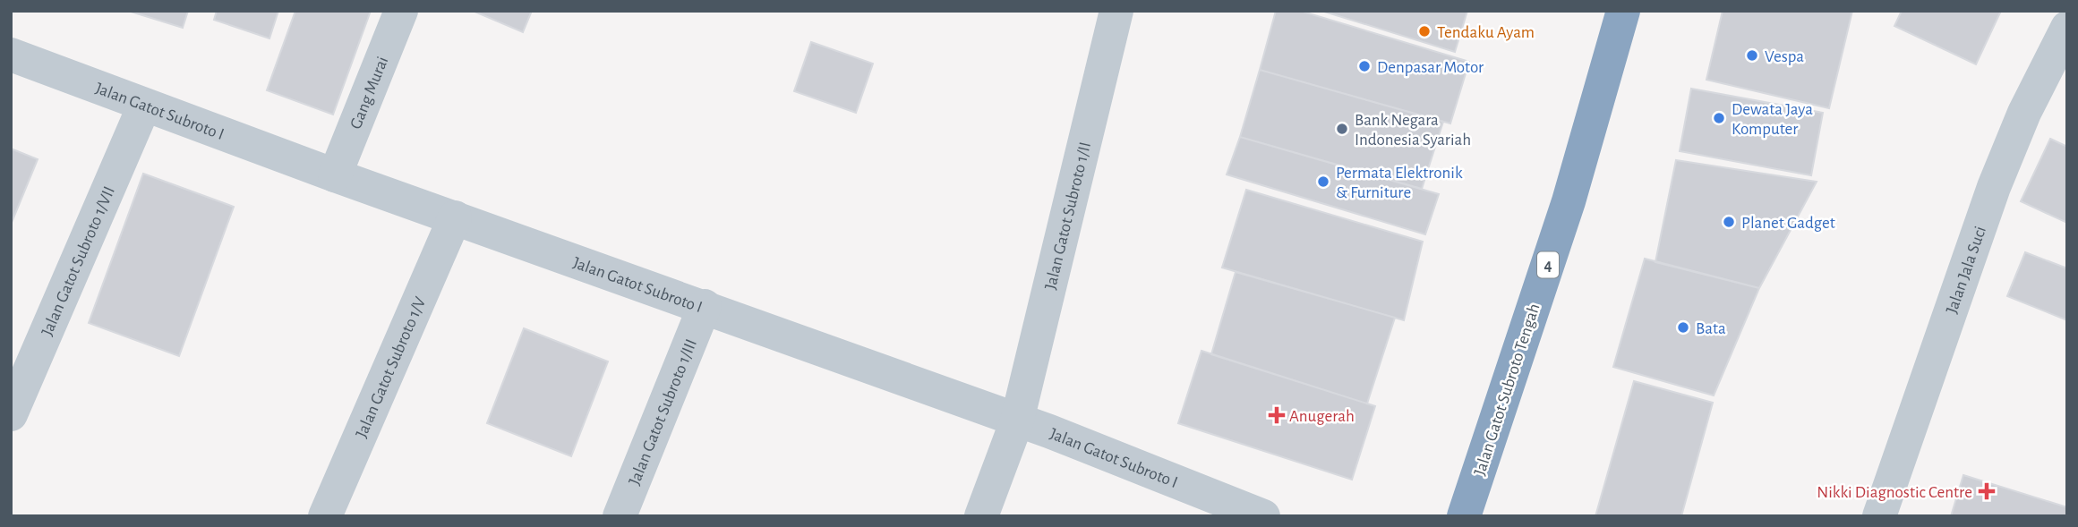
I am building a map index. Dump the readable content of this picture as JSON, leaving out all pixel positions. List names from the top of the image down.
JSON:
{
  "streets": {
    "highway": ["4", "Jalan Gatot Subroto Tengah"],
    "street": [
      "Gang Murai",
      "Jalan Gatot Subroto I",
      "Jalan Gatot Subroto 1/II",
      "Jalan Gatot Subroto 1/VII",
      "Jalan Jala Suci",
      "Jalan Gatot Subroto 1/V",
      "Jalan Gatot Subroto 1/III"
    ]
  },
  "crossings": [
    ["Gang Murai", "Jalan Gatot Subroto I"],
    ["Jalan Gatot Subroto I", "Jalan Gatot Subroto 1/II"],
    ["Jalan Gatot Subroto I", "Jalan Gatot Subroto 1/VII"],
    ["Jalan Gatot Subroto I", "Jalan Gatot Subroto 1/V"],
    ["Jalan Gatot Subroto I", "Jalan Gatot Subroto 1/III"]
  ],
  "places": {
    "other": [
      "Tendaku Ayam",
      "Vespa",
      "Denpasar Motor",
      "Dewata Jaya Komputer",
      "Bank Negara Indonesia Syariah",
      "Permata Elektronik & Furniture",
      "Planet Gadget",
      "Bata"
    ],
    "health": ["Anugerah", "Nikki Diagnostic Centre"]
  }
}
